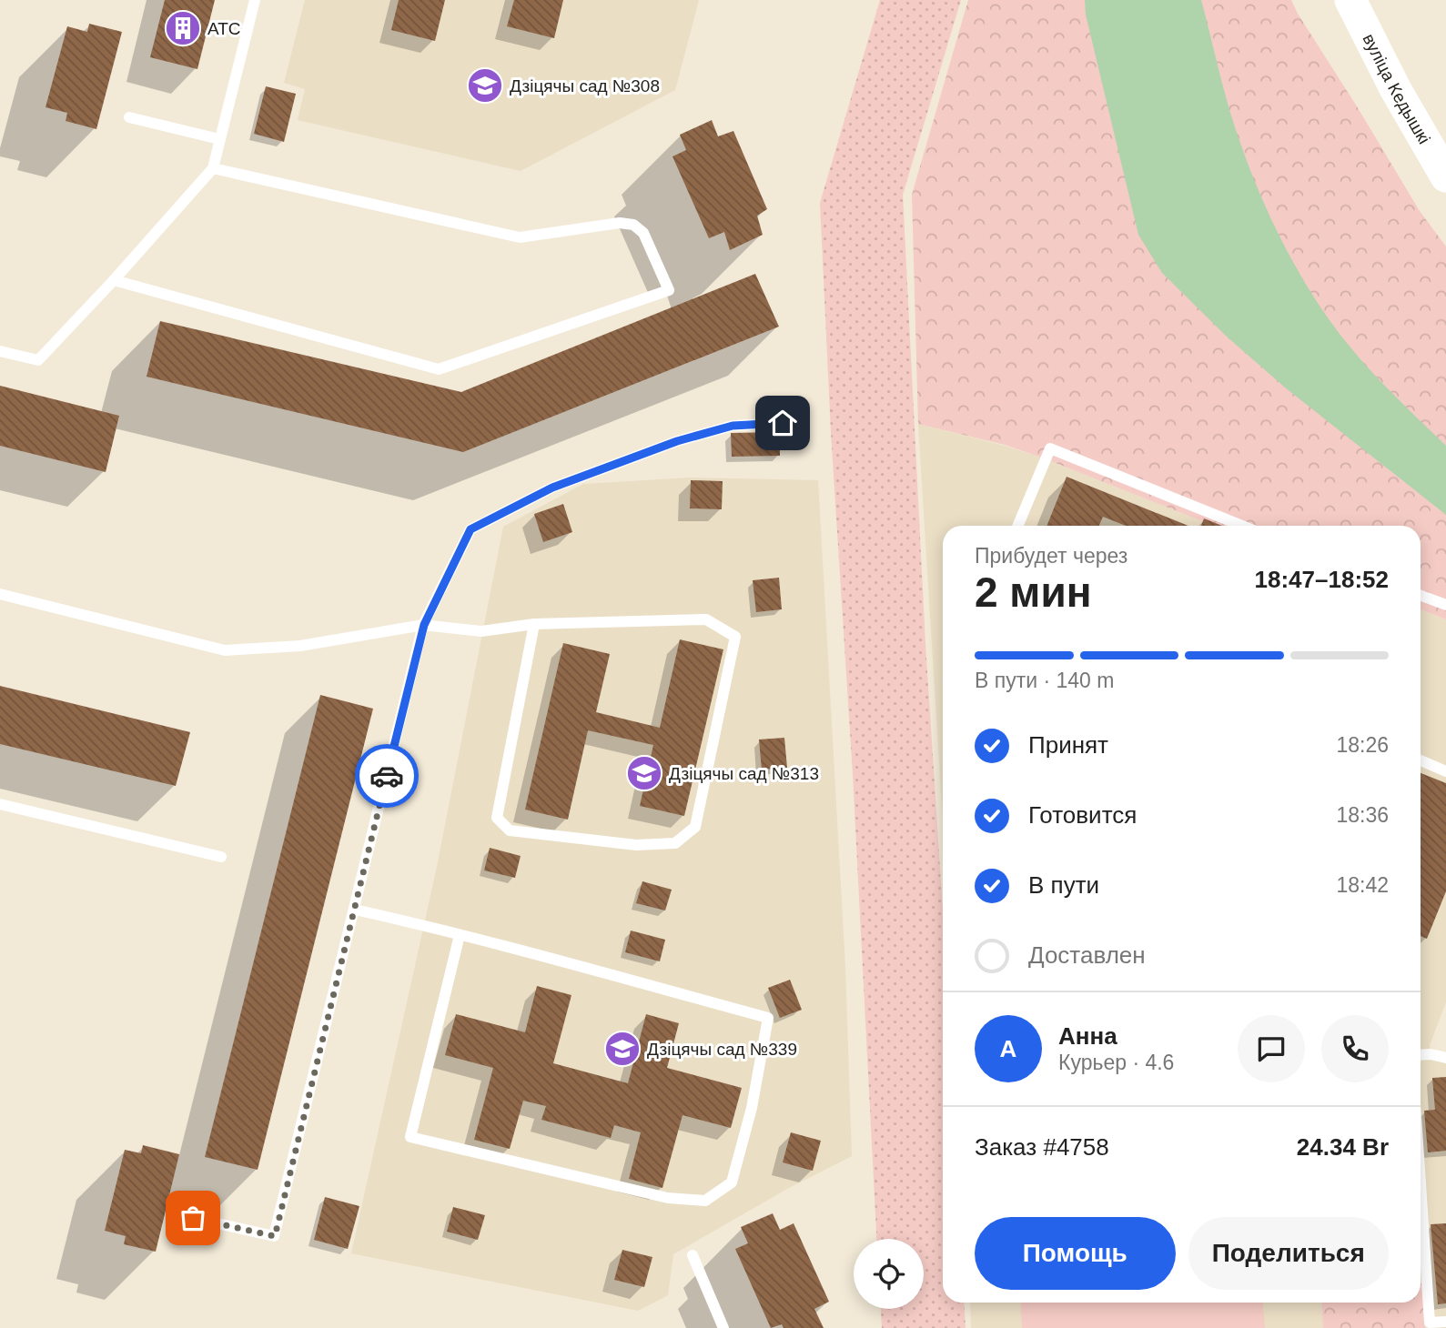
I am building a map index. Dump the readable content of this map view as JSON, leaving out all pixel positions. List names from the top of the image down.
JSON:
{
  "streets": {
    "street": ["вуліца Кедышкі"]
  },
  "places": {
    "building": ["АТС"],
    "school or university": ["Дзіцячы сад №308", "Дзіцячы сад №313", "Дзіцячы сад №339"]
  },
  "page": {
    "heading": ["2 мин", "Прибудет через", "18:47–18:52"],
    "panel": [
      "Анна",
      "Курьер · 4.6",
      "Заказ #4758",
      "24.34 Br"
    ],
    "bar": "В пути · 140 m",
    "list": [
      ["Принят", "18:26"],
      ["Готовится", "18:36"],
      ["В пути", "18:42"],
      "Доставлен"
    ],
    "round": "А",
    "buttons": ["Помощь", "Поделиться"]
  }
}
